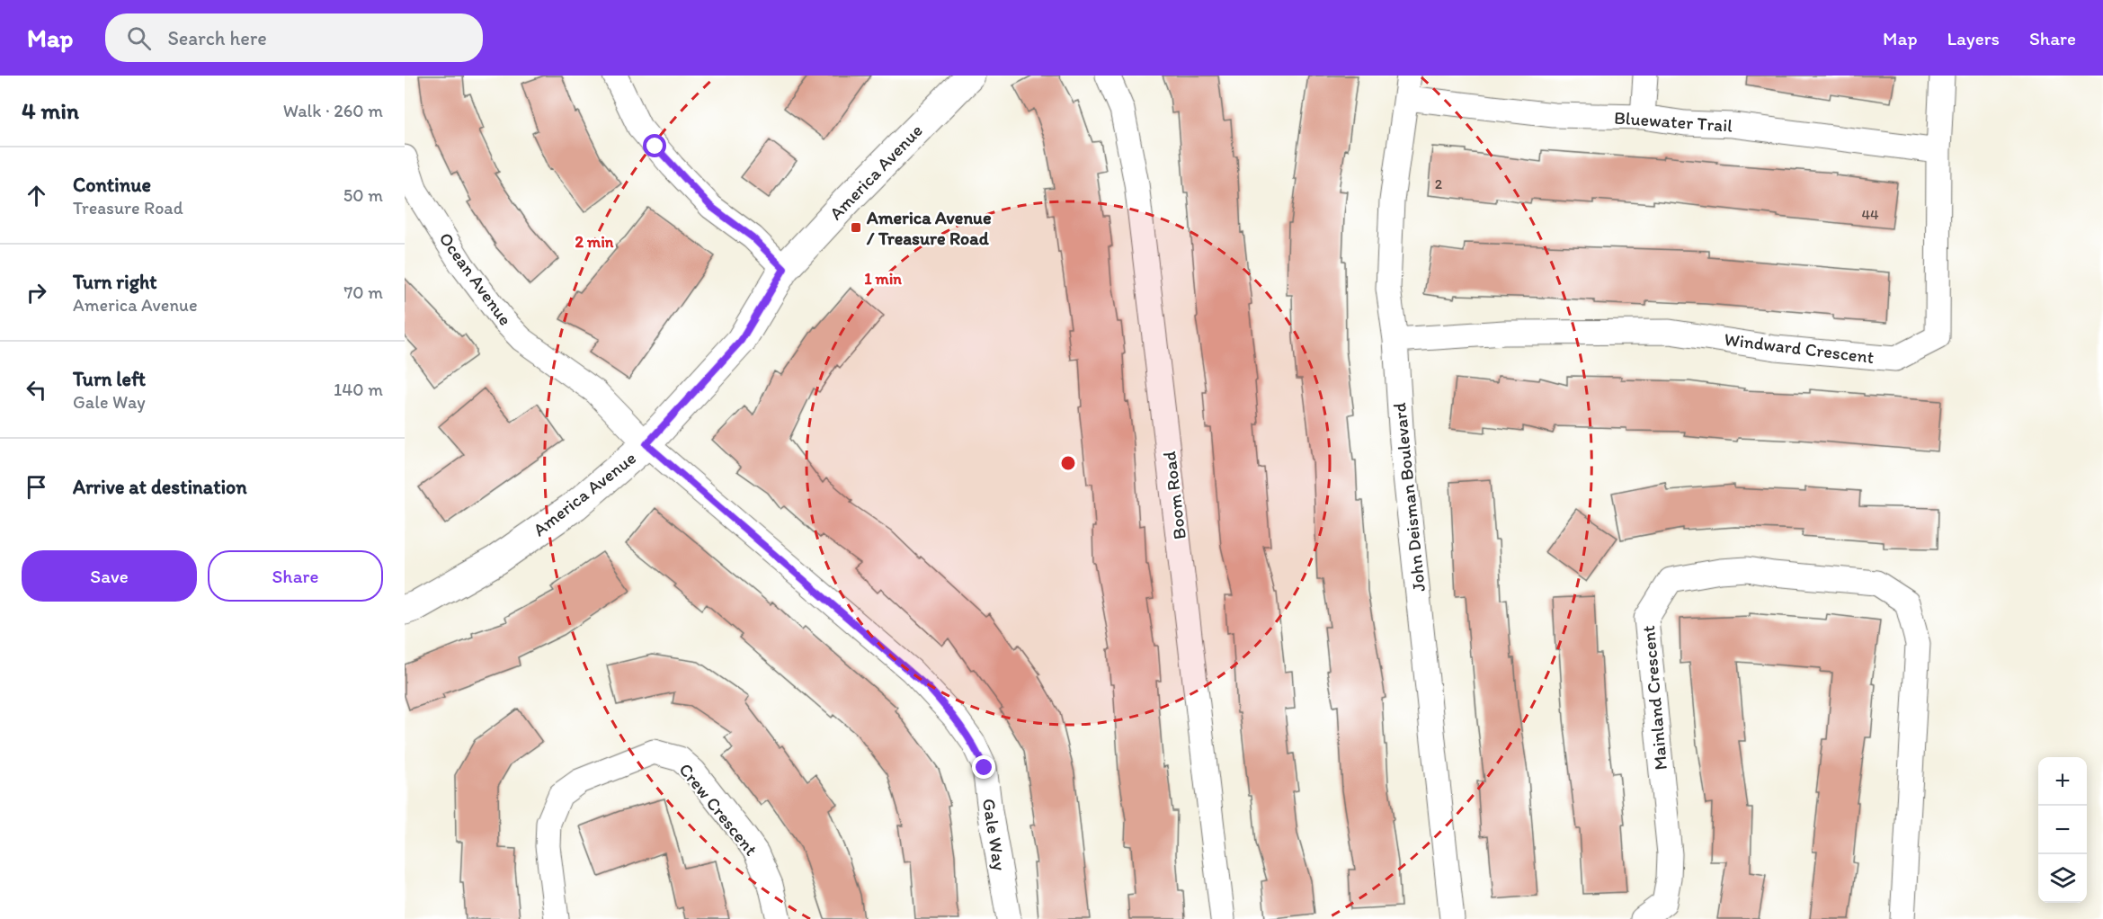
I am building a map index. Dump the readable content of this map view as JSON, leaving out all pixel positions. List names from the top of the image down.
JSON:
{
  "streets": {
    "street": [
      "Bluewater Trail",
      "America Avenue",
      "Ocean Avenue",
      "Windward Crescent",
      "Boom Road",
      "John Deisman Boulevard",
      "Mainland Crescent",
      "Crew Crescent",
      "Gale Way"
    ]
  },
  "crossings": [
    ["Bluewater Trail", "Windward Crescent"],
    ["Bluewater Trail", "John Deisman Boulevard"],
    ["America Avenue", "Ocean Avenue"],
    ["America Avenue", "Gale Way"],
    ["Ocean Avenue", "Gale Way"],
    ["Windward Crescent", "John Deisman Boulevard"]
  ],
  "places": {
    "transit": ["America Avenue / Treasure Road"]
  },
  "house_numbers": ["2", "44"],
  "page": {
    "header": "Map",
    "search": "Search here",
    "nav": ["Map", "Layers", "Share"],
    "heading": ["4 min", "Walk · 260 m"],
    "list": [
      ["Continue", "Treasure Road", "50 m"],
      ["Turn right", "America Avenue", "70 m"],
      ["Turn left", "Gale Way", "140 m"],
      "Arrive at destination"
    ],
    "buttons": ["Save", "Share"],
    "map_buttons": ["+", "−"]
  },
  "rings": ["2 min", "1 min"]
}
